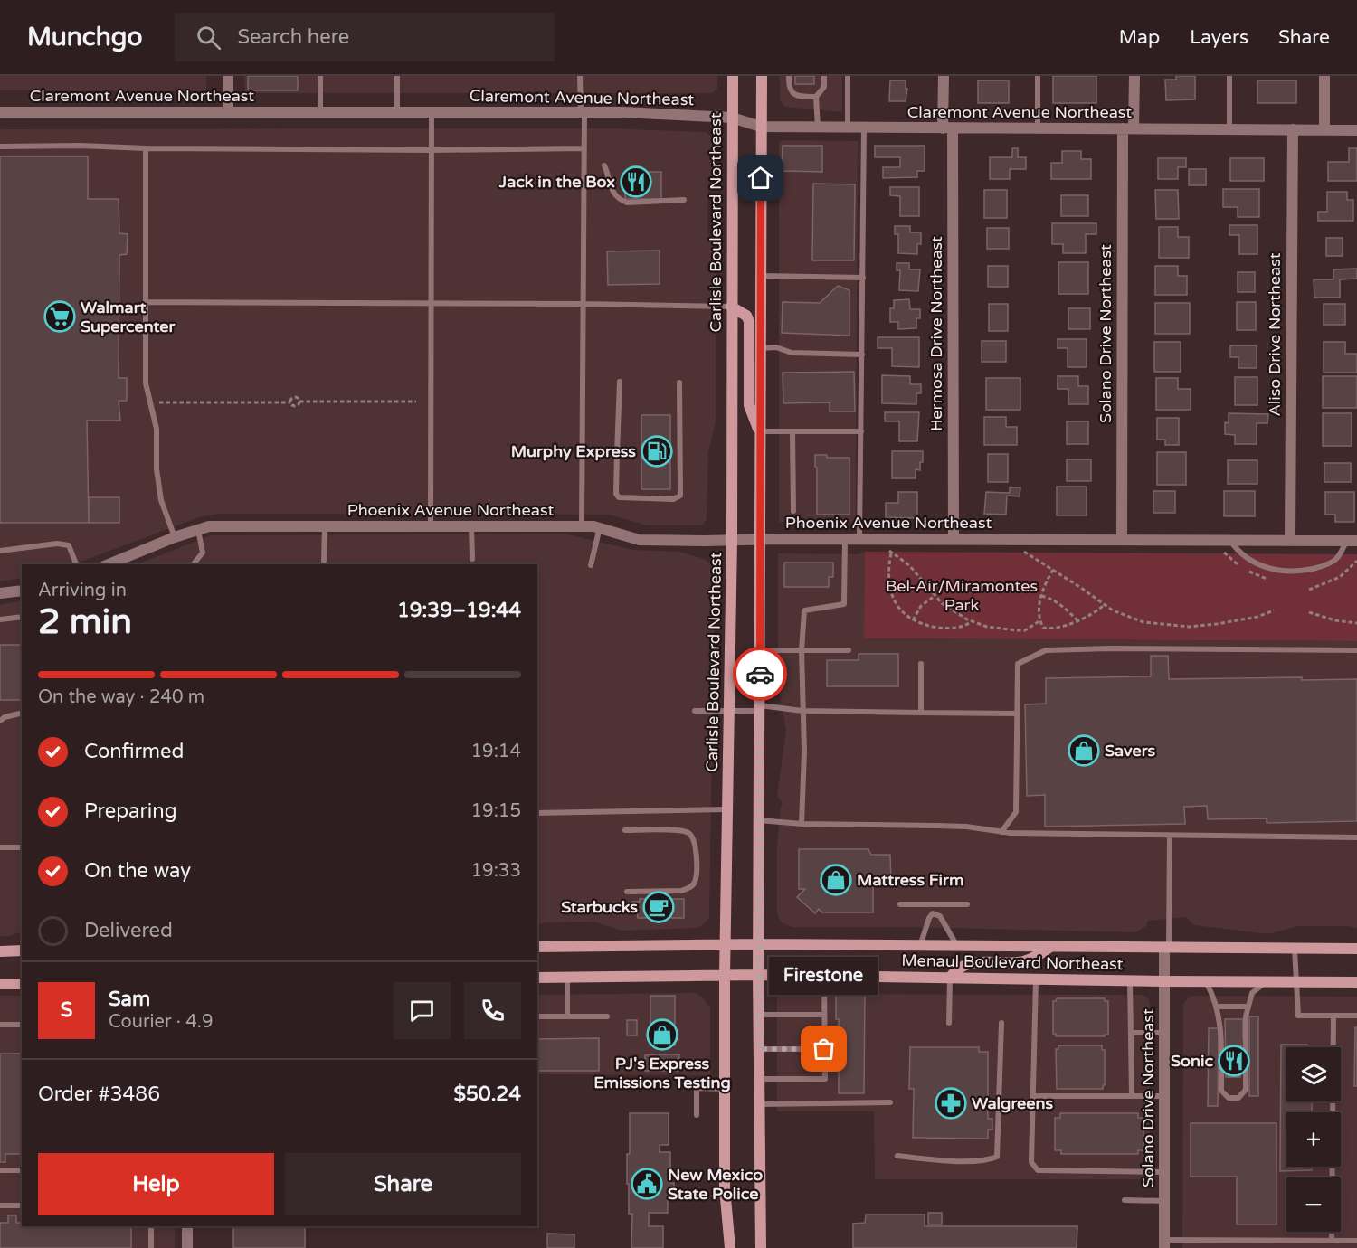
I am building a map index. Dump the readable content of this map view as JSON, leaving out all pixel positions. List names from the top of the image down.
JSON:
{
  "streets": {
    "main road": ["Carlisle Boulevard Northeast", "Menaul Boulevard Northeast"],
    "street": [
      "Claremont Avenue Northeast",
      "Hermosa Drive Northeast",
      "Solano Drive Northeast",
      "Aliso Drive Northeast",
      "Phoenix Avenue Northeast"
    ]
  },
  "crossings": [
    ["Claremont Avenue Northeast", "Carlisle Boulevard Northeast"],
    ["Claremont Avenue Northeast", "Hermosa Drive Northeast"],
    ["Claremont Avenue Northeast", "Solano Drive Northeast"],
    ["Claremont Avenue Northeast", "Aliso Drive Northeast"],
    ["Carlisle Boulevard Northeast", "Phoenix Avenue Northeast"],
    ["Carlisle Boulevard Northeast", "Menaul Boulevard Northeast"],
    ["Hermosa Drive Northeast", "Phoenix Avenue Northeast"],
    ["Solano Drive Northeast", "Phoenix Avenue Northeast"],
    ["Solano Drive Northeast", "Menaul Boulevard Northeast"],
    ["Aliso Drive Northeast", "Phoenix Avenue Northeast"]
  ],
  "parks": ["Bel-Air/Miramontes Park"],
  "places": {
    "restaurant": ["Jack in the Box", "Sonic"],
    "supermarket": ["Walmart Supercenter"],
    "fuel station": ["Murphy Express"],
    "shop": ["Savers", "Mattress Firm", "PJ's Express Emissions Testing"],
    "cafe": ["Starbucks"],
    "other": ["Firestone"],
    "pharmacy": ["Walgreens"],
    "public building": ["New Mexico State Police"]
  },
  "page": {
    "header": "Munchgo",
    "search": "Search here",
    "nav": ["Map", "Layers", "Share"],
    "heading": ["2 min", "Arriving in", "19:39–19:44"],
    "panel": [
      "Sam",
      "Courier · 4.9",
      "Order #3486",
      "$50.24"
    ],
    "bar": "On the way · 240 m",
    "list": [
      ["Confirmed", "19:14"],
      ["Preparing", "19:15"],
      ["On the way", "19:33"],
      "Delivered"
    ],
    "bubble": "Firestone",
    "round": "S",
    "map_buttons": ["+", "−"],
    "buttons": ["Help", "Share"]
  }
}
